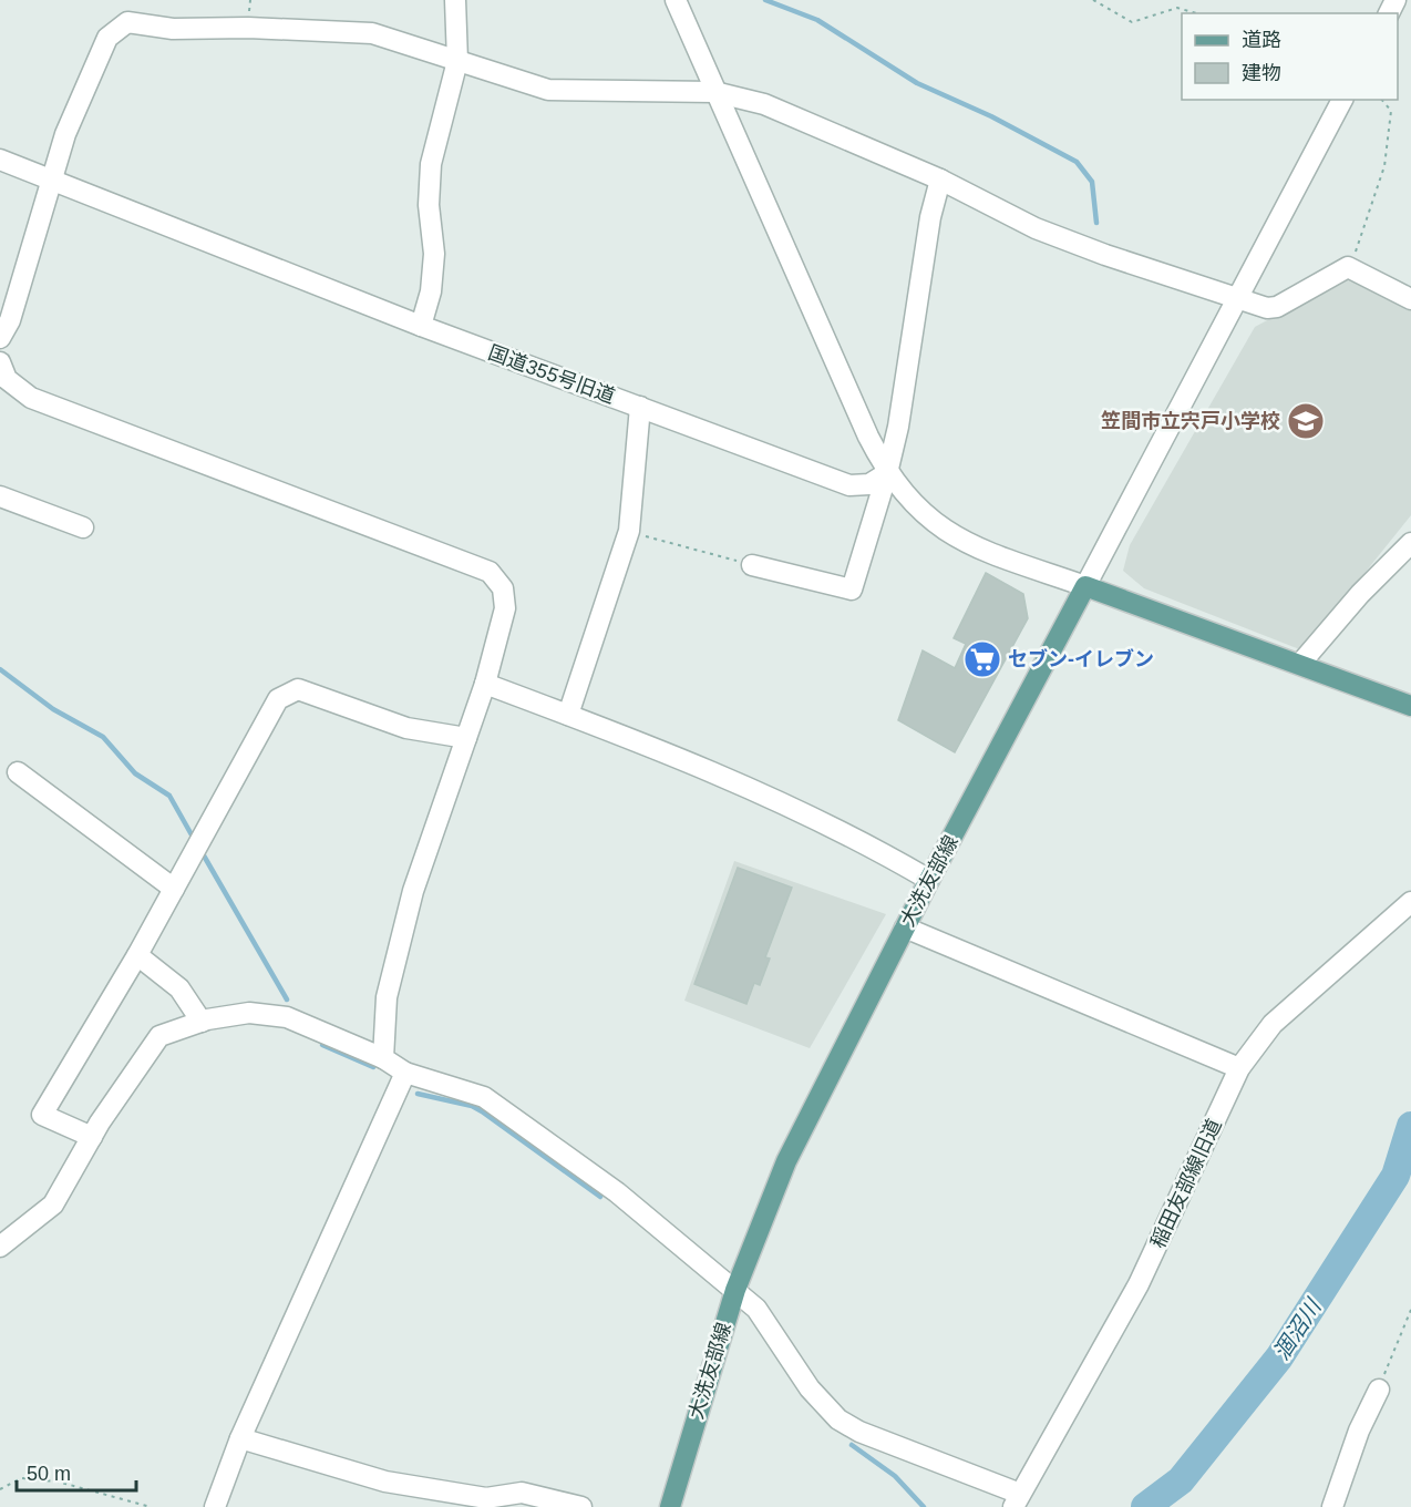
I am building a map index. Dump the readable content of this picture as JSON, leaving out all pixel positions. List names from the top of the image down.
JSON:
{
  "streets": {
    "main road": ["大洗友部線"],
    "street": ["国道355号旧道", "稲田友部線旧道"]
  },
  "water": ["涸沼川"],
  "places": {
    "school or university": ["笠間市立宍戸小学校"],
    "supermarket": ["セブン-イレブン"]
  },
  "legend": ["道路", "建物"],
  "scale_bar": "50 m"
}
